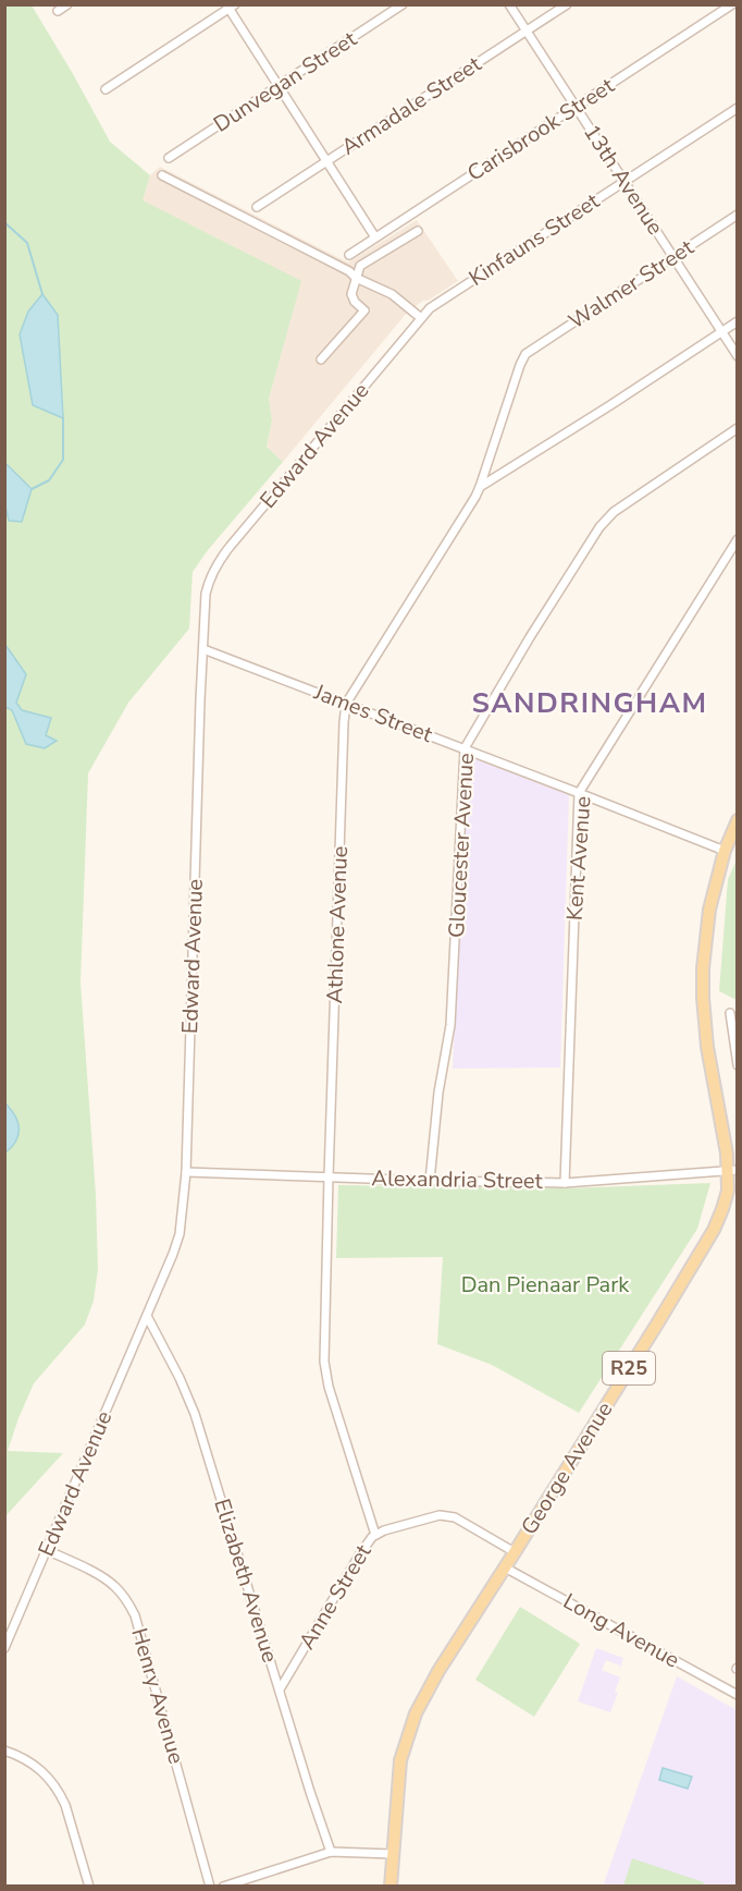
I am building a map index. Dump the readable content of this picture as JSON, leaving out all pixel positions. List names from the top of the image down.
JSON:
{
  "streets": {
    "main road": ["R25", "George Avenue"],
    "street": [
      "Dunvegan Street",
      "Armadale Street",
      "Carisbrook Street",
      "13th Avenue",
      "Kinfauns Street",
      "Walmer Street",
      "Edward Avenue",
      "James Street",
      "Gloucester Avenue",
      "Kent Avenue",
      "Athlone Avenue",
      "Alexandria Street",
      "Elizabeth Avenue",
      "Anne Street",
      "Long Avenue",
      "Henry Avenue"
    ]
  },
  "crossings": [
    ["Armadale Street", "13th Avenue"],
    ["Carisbrook Street", "13th Avenue"],
    ["13th Avenue", "Kinfauns Street"],
    ["13th Avenue", "Walmer Street"],
    ["Kinfauns Street", "Edward Avenue"],
    ["Walmer Street", "Athlone Avenue"],
    ["Edward Avenue", "James Street"],
    ["Edward Avenue", "Alexandria Street"],
    ["Edward Avenue", "Elizabeth Avenue"],
    ["Edward Avenue", "Henry Avenue"],
    ["James Street", "Gloucester Avenue"],
    ["James Street", "Kent Avenue"],
    ["James Street", "Athlone Avenue"],
    ["James Street", "George Avenue"],
    ["Gloucester Avenue", "Alexandria Street"],
    ["Kent Avenue", "Alexandria Street"],
    ["Athlone Avenue", "Alexandria Street"],
    ["Athlone Avenue", "Anne Street"],
    ["Alexandria Street", "George Avenue"],
    ["George Avenue", "Anne Street"],
    ["George Avenue", "Long Avenue"],
    ["Elizabeth Avenue", "Anne Street"]
  ],
  "districts": ["SANDRINGHAM"],
  "parks": ["Dan Pienaar Park"]
}
